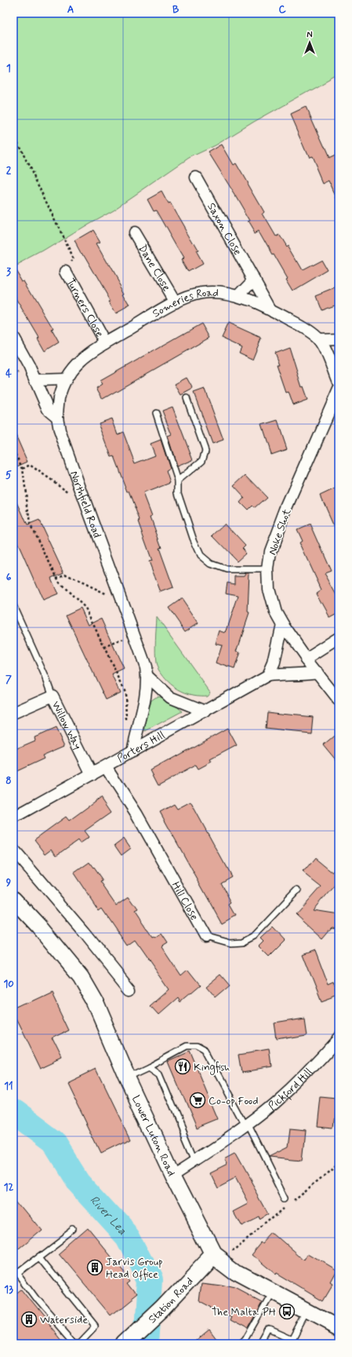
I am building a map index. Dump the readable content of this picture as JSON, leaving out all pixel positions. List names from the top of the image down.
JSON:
{
  "streets": {
    "main road": ["Lower Luton Road", "Station Road"],
    "street": [
      "Saxon Close",
      "Dane Close",
      "Someries Road",
      "Turners Close",
      "Northfield Road",
      "Noke Shot",
      "Willow Way",
      "Porters Hill",
      "Hill Close",
      "Pickford Hill"
    ]
  },
  "crossings": [
    ["Saxon Close", "Someries Road"],
    ["Dane Close", "Someries Road"],
    ["Someries Road", "Turners Close"],
    ["Someries Road", "Northfield Road"],
    ["Northfield Road", "Porters Hill"],
    ["Noke Shot", "Porters Hill"],
    ["Willow Way", "Porters Hill"],
    ["Porters Hill", "Hill Close"],
    ["Pickford Hill", "Lower Luton Road"],
    ["Lower Luton Road", "Station Road"]
  ],
  "water": ["River Lea"],
  "places": {
    "restaurant": ["Kingfish"],
    "supermarket": ["Co-op Food"],
    "building": ["Jarvis Group Head Office", "Waterside"],
    "bus stop": ["The Malta PH"]
  },
  "north": "top",
  "grid": {
    "columns": ["A", "B", "C"],
    "rows": [
      "1",
      "2",
      "3",
      "4",
      "5",
      "6",
      "7",
      "8",
      "9",
      "10",
      "11",
      "12",
      "13"
    ]
  }
}
